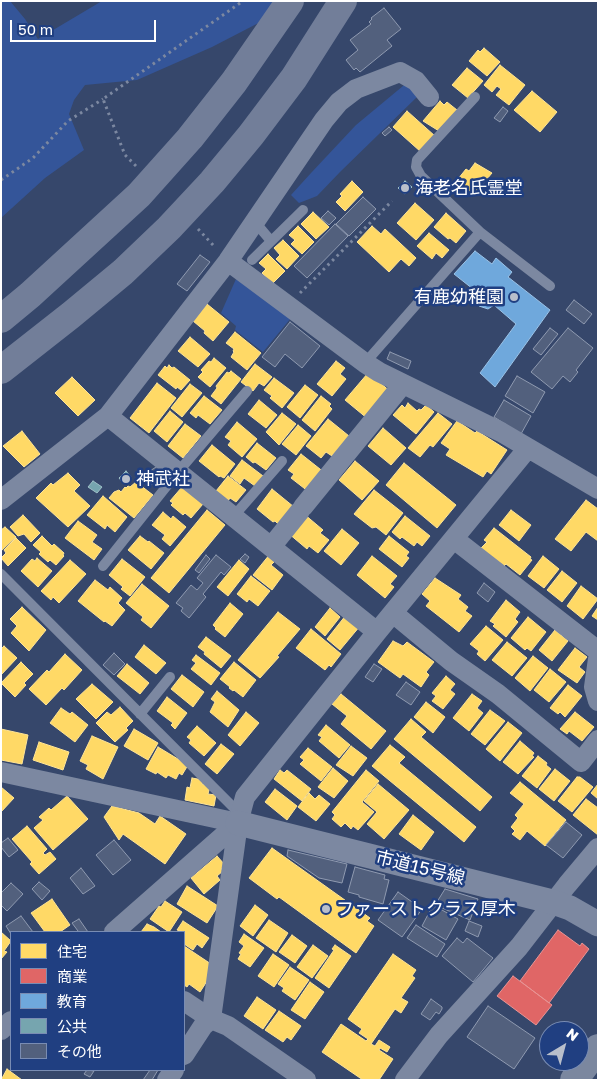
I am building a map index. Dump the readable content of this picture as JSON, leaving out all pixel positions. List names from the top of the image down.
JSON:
{
  "streets": {
    "street": ["市道15号線"]
  },
  "places": [
    "海老名氏霊堂",
    "有鹿幼稚園",
    "神武社",
    "ファーストクラス厚木"
  ],
  "legend": [
    "住宅",
    "商業",
    "教育",
    "公共",
    "その他"
  ],
  "scale_bar": "50 m",
  "north": "top right"
}
